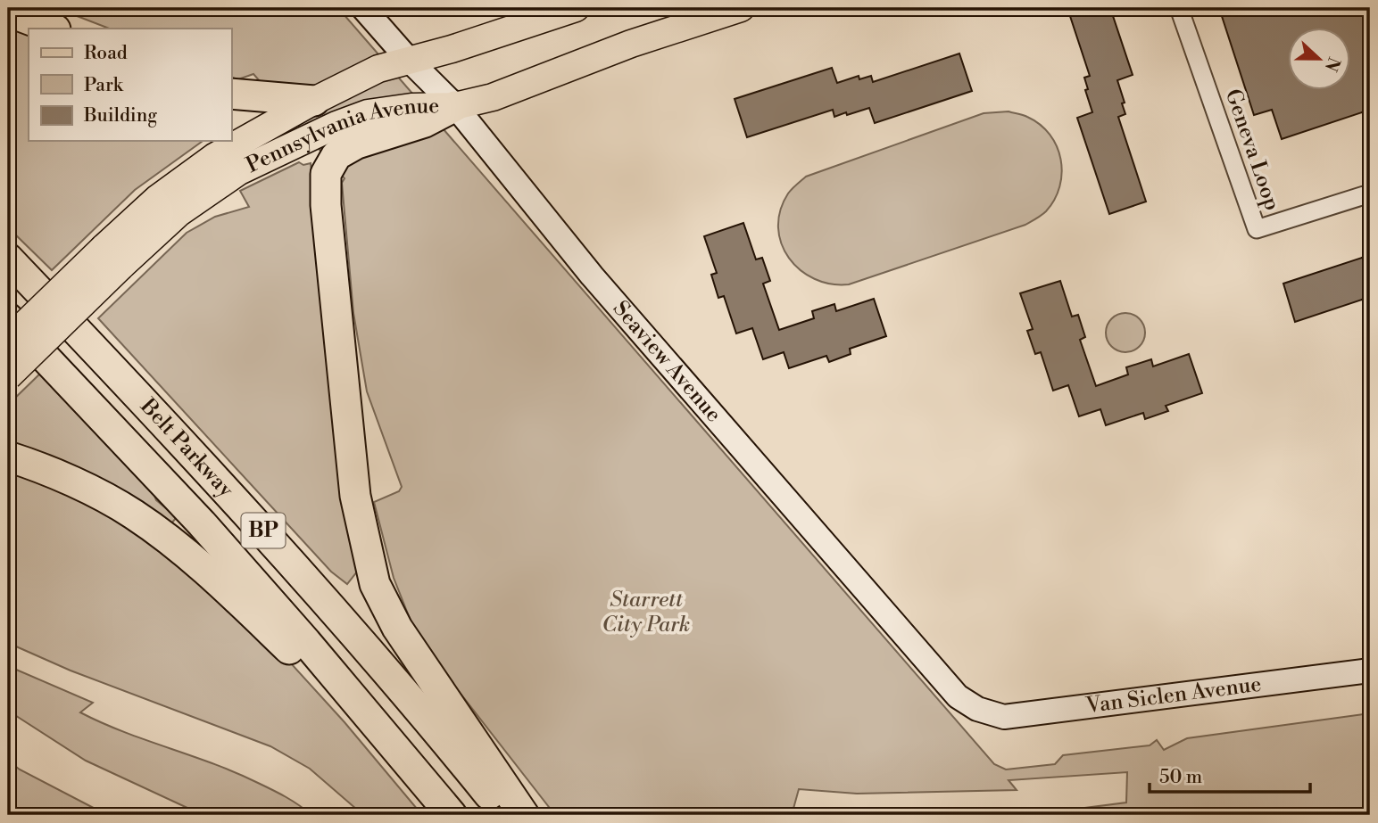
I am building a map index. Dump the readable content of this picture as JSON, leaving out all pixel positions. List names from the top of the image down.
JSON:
{
  "streets": {
    "highway": ["Belt Parkway", "BP"],
    "main road": ["Pennsylvania Avenue"],
    "street": ["Geneva Loop", "Seaview Avenue", "Van Siclen Avenue"]
  },
  "crossings": [
    ["Pennsylvania Avenue", "Seaview Avenue"],
    ["Seaview Avenue", "Van Siclen Avenue"]
  ],
  "parks": ["Starrett City Park"],
  "legend": ["Road", "Park", "Building"],
  "scale_bar": "50 m",
  "north": "right"
}
